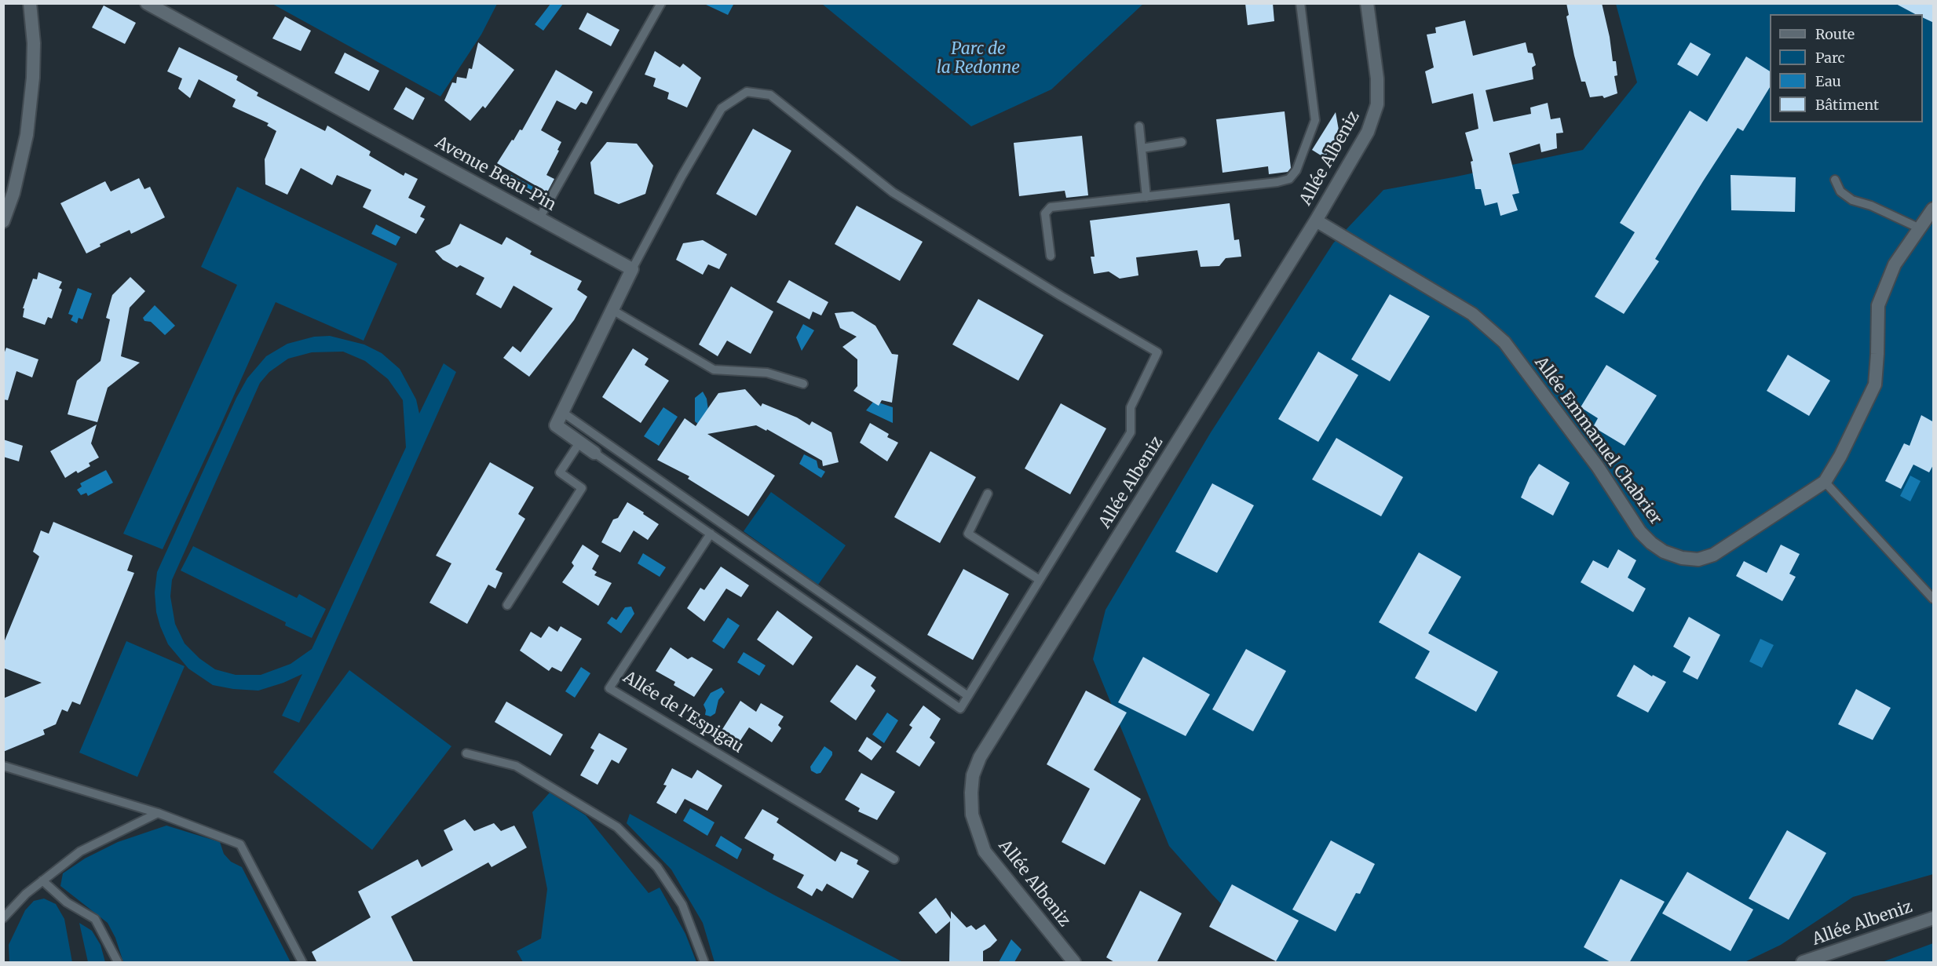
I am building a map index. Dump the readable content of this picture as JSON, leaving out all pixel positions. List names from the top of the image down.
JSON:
{
  "streets": {
    "street": ["Allée Albeniz", "Avenue Beau-Pin", "Allée Emmanuel Chabrier"],
    "lane": ["Allée de l'Espigau"]
  },
  "crossings": [
    ["Allée Albeniz", "Allée Emmanuel Chabrier"]
  ],
  "parks": ["Parc de la Redonne"],
  "legend": [
    "Route",
    "Parc",
    "Eau",
    "Bâtiment"
  ]
}
